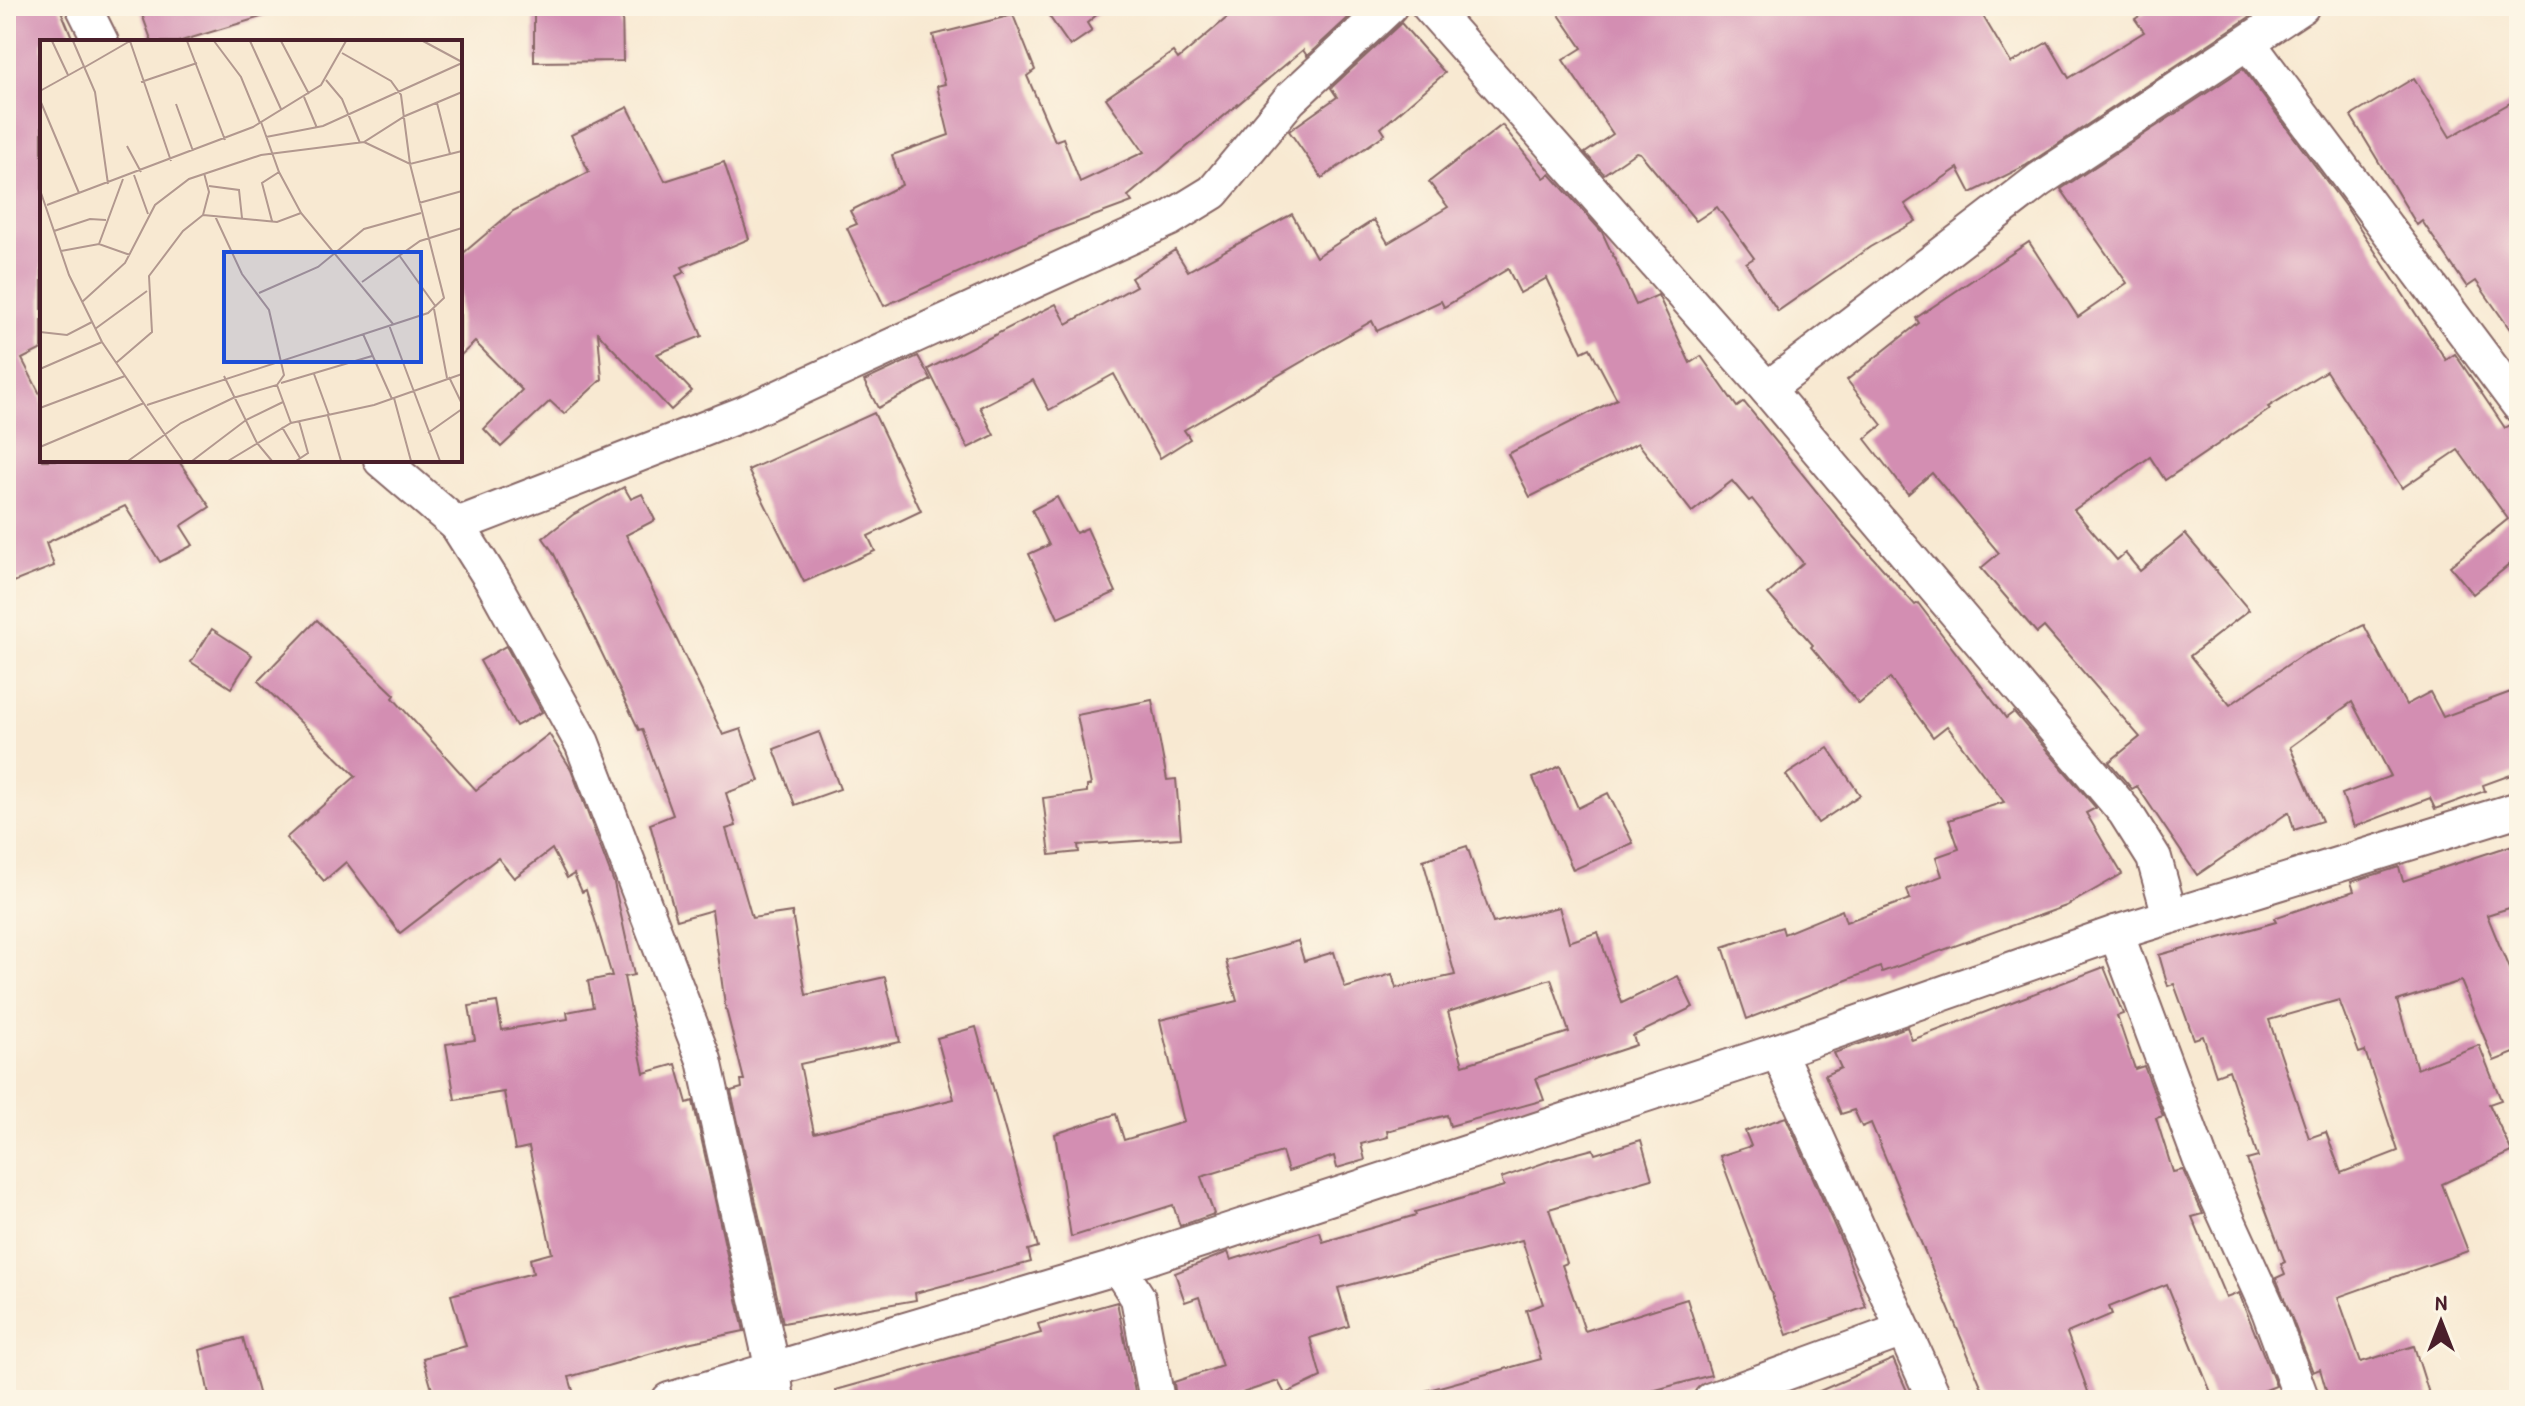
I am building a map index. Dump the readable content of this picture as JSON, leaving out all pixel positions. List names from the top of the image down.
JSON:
{
  "north": "top"
}
